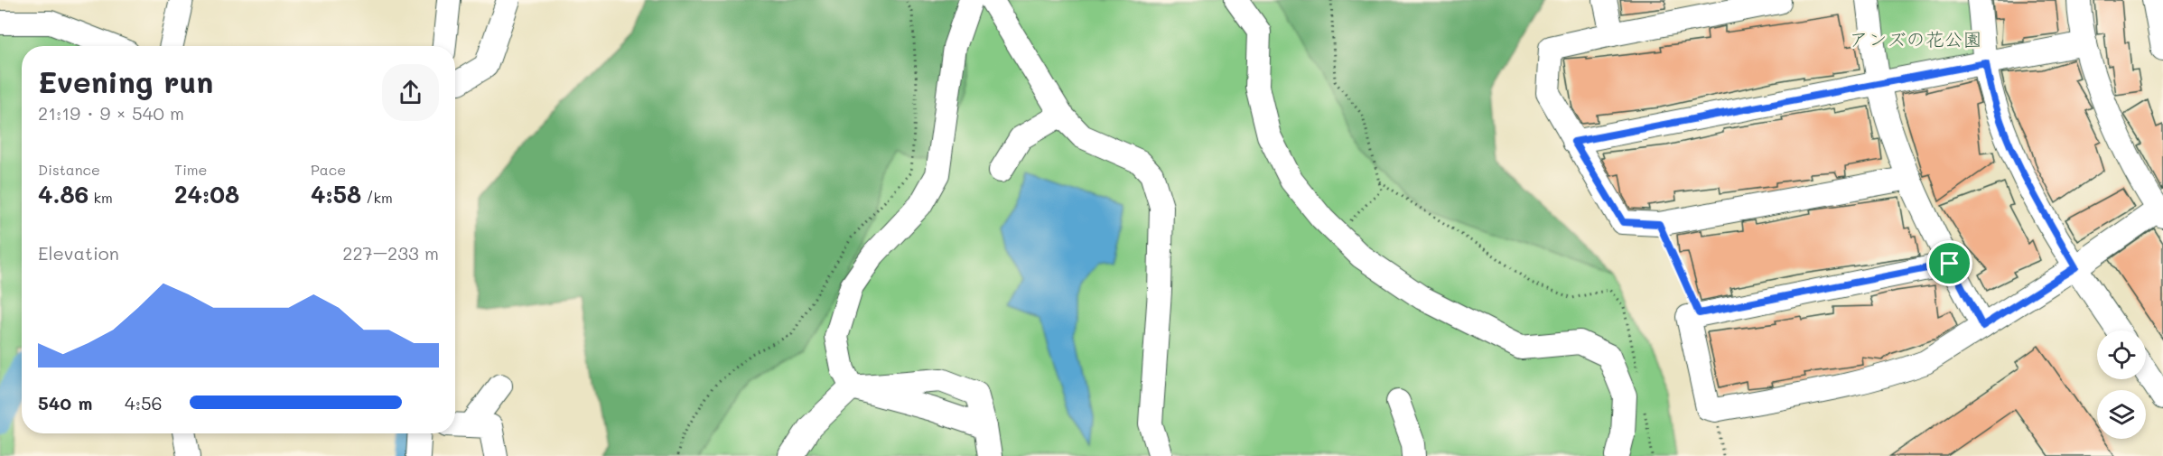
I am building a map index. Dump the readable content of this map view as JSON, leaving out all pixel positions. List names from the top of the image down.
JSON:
{
  "parks": ["アンズの花公園"],
  "page": {
    "heading": ["Evening run", "21:19 · 9 × 540 m"],
    "stats": [
      ["Distance", "4.86 km"],
      ["Time", "24:08"],
      ["Pace", "4:58 /km"]
    ],
    "chart": ["Elevation", "227–233 m"],
    "list": [
      {
        "name": "540 m",
        "note": "4:56"
      }
    ]
  }
}
